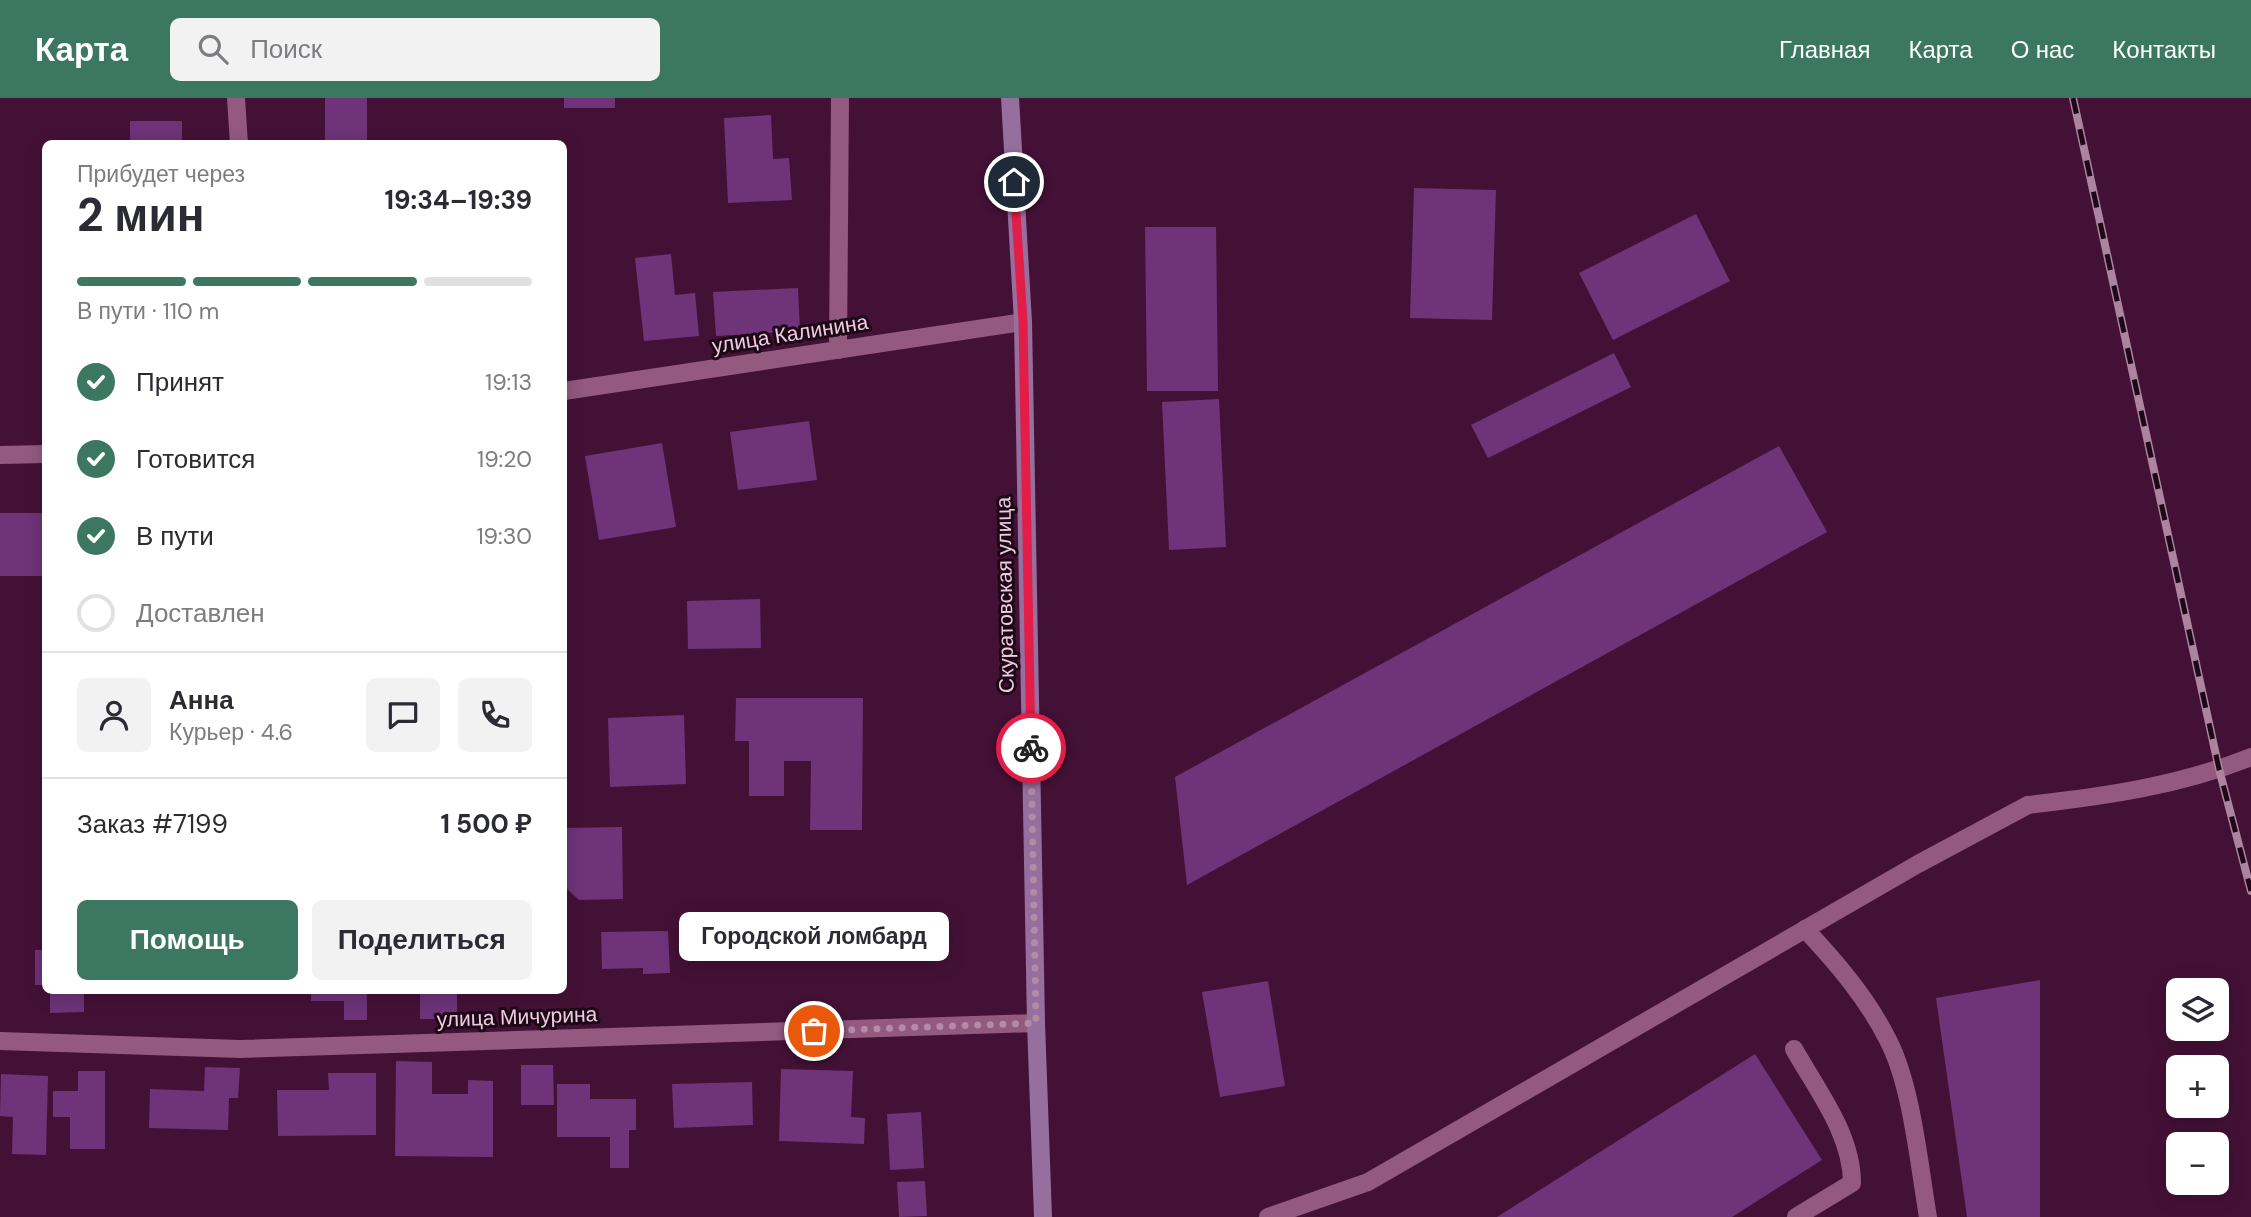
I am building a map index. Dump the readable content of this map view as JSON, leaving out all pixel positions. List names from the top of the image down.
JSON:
{
  "streets": {
    "street": ["улица Калинина", "Скуратовская улица", "улица Мичурина"]
  },
  "crossings": [
    ["улица Калинина", "Скуратовская улица"],
    ["Скуратовская улица", "улица Мичурина"]
  ],
  "places": ["Городской ломбард"],
  "page": {
    "header": "Карта",
    "search": "Поиск",
    "nav": [
      "Главная",
      "Карта",
      "О нас",
      "Контакты"
    ],
    "heading": ["2 мин", "Прибудет через", "19:34–19:39"],
    "panel": [
      "Анна",
      "Курьер · 4.6",
      "Заказ #7199",
      "1 500 ₽"
    ],
    "bar": "В пути · 110 m",
    "list": [
      ["Принят", "19:13"],
      ["Готовится", "19:20"],
      ["В пути", "19:30"],
      "Доставлен"
    ],
    "buttons": ["Помощь", "Поделиться"],
    "bubble": "Городской ломбард",
    "map_buttons": ["+", "−"]
  }
}
